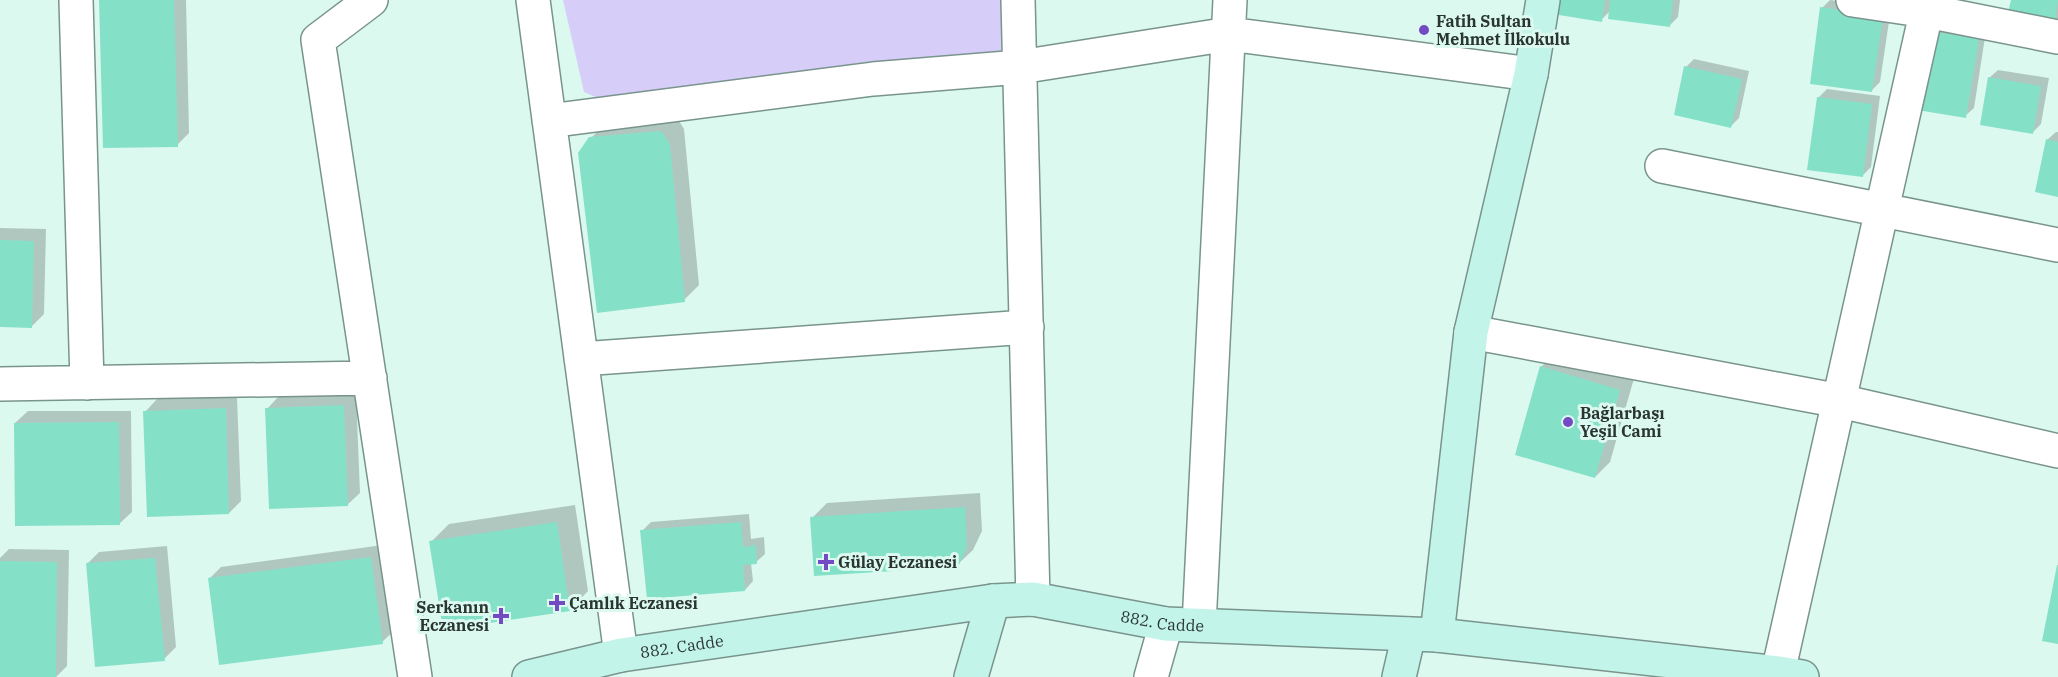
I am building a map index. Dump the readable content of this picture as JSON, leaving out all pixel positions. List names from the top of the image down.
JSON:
{
  "streets": {
    "street": ["882. Cadde"]
  },
  "places": {
    "other": ["Fatih Sultan Mehmet İlkokulu", "Bağlarbaşı Yeşil Cami"],
    "health": ["Gülay Eczanesi", "Çamlık Eczanesi", "Serkanın Eczanesi"]
  }
}
